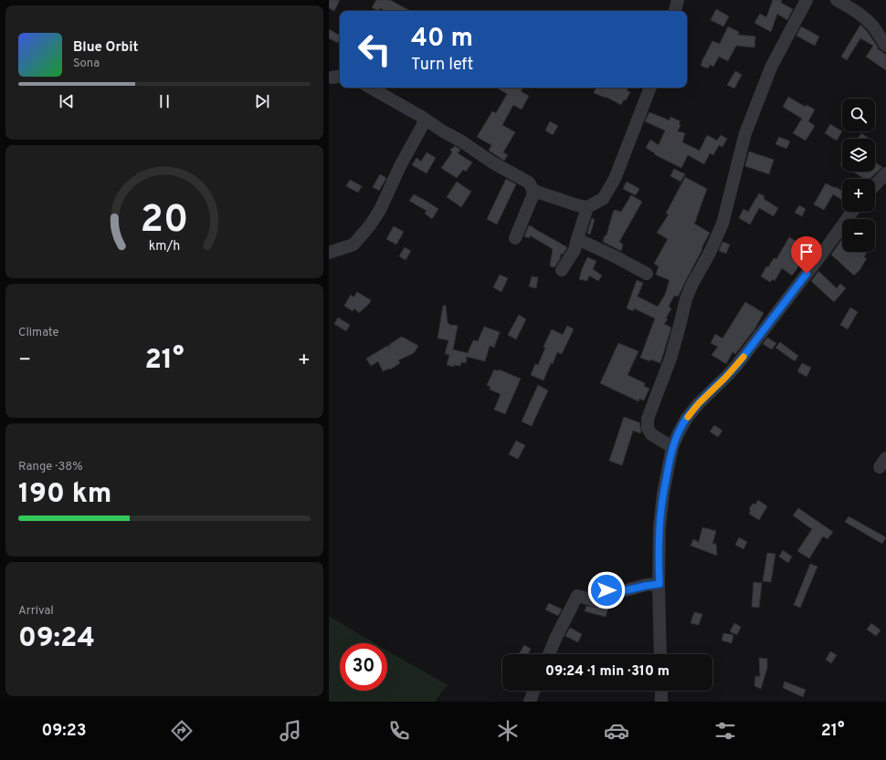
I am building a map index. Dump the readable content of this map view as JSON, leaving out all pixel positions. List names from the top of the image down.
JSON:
{
  "page": {
    "turn": ["40 m", "Turn left"],
    "song": ["Blue Orbit", "Sona"],
    "map_buttons": ["+", "−"],
    "tile": [
      "Climate",
      ["Range · 38%", "190 km"],
      ["Arrival", "09:24"]
    ],
    "heat": ["−", "21°", "+"],
    "limit": "30",
    "trip": "09:24 · 1 min · 310 m",
    "tabs": ["09:23", "21°"],
    "gauge": ["20", "km/h"]
  }
}
